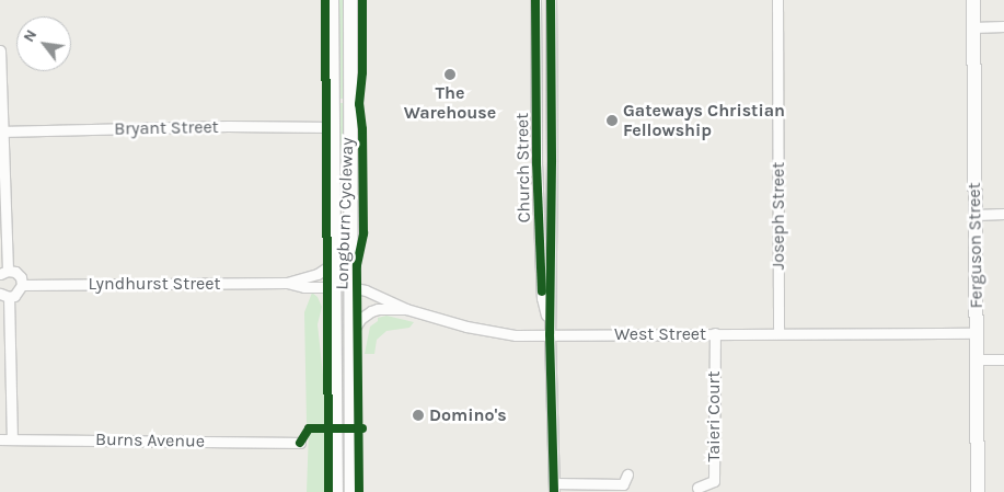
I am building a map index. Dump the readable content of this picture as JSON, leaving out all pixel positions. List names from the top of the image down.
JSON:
{
  "streets": {
    "main road": ["Ferguson Street"],
    "street": [
      "Bryant Street",
      "Church Street",
      "Joseph Street",
      "Lyndhurst Street",
      "West Street",
      "Taieri Court",
      "Burns Avenue"
    ],
    "cycle path": ["Longburn Cycleway"]
  },
  "crossings": [
    ["Church Street", "West Street"],
    ["Joseph Street", "West Street"],
    ["Ferguson Street", "West Street"],
    ["West Street", "Taieri Court"]
  ],
  "places": ["The Warehouse", "Gateways Christian Fellowship", "Domino's"],
  "north": "top left"
}
